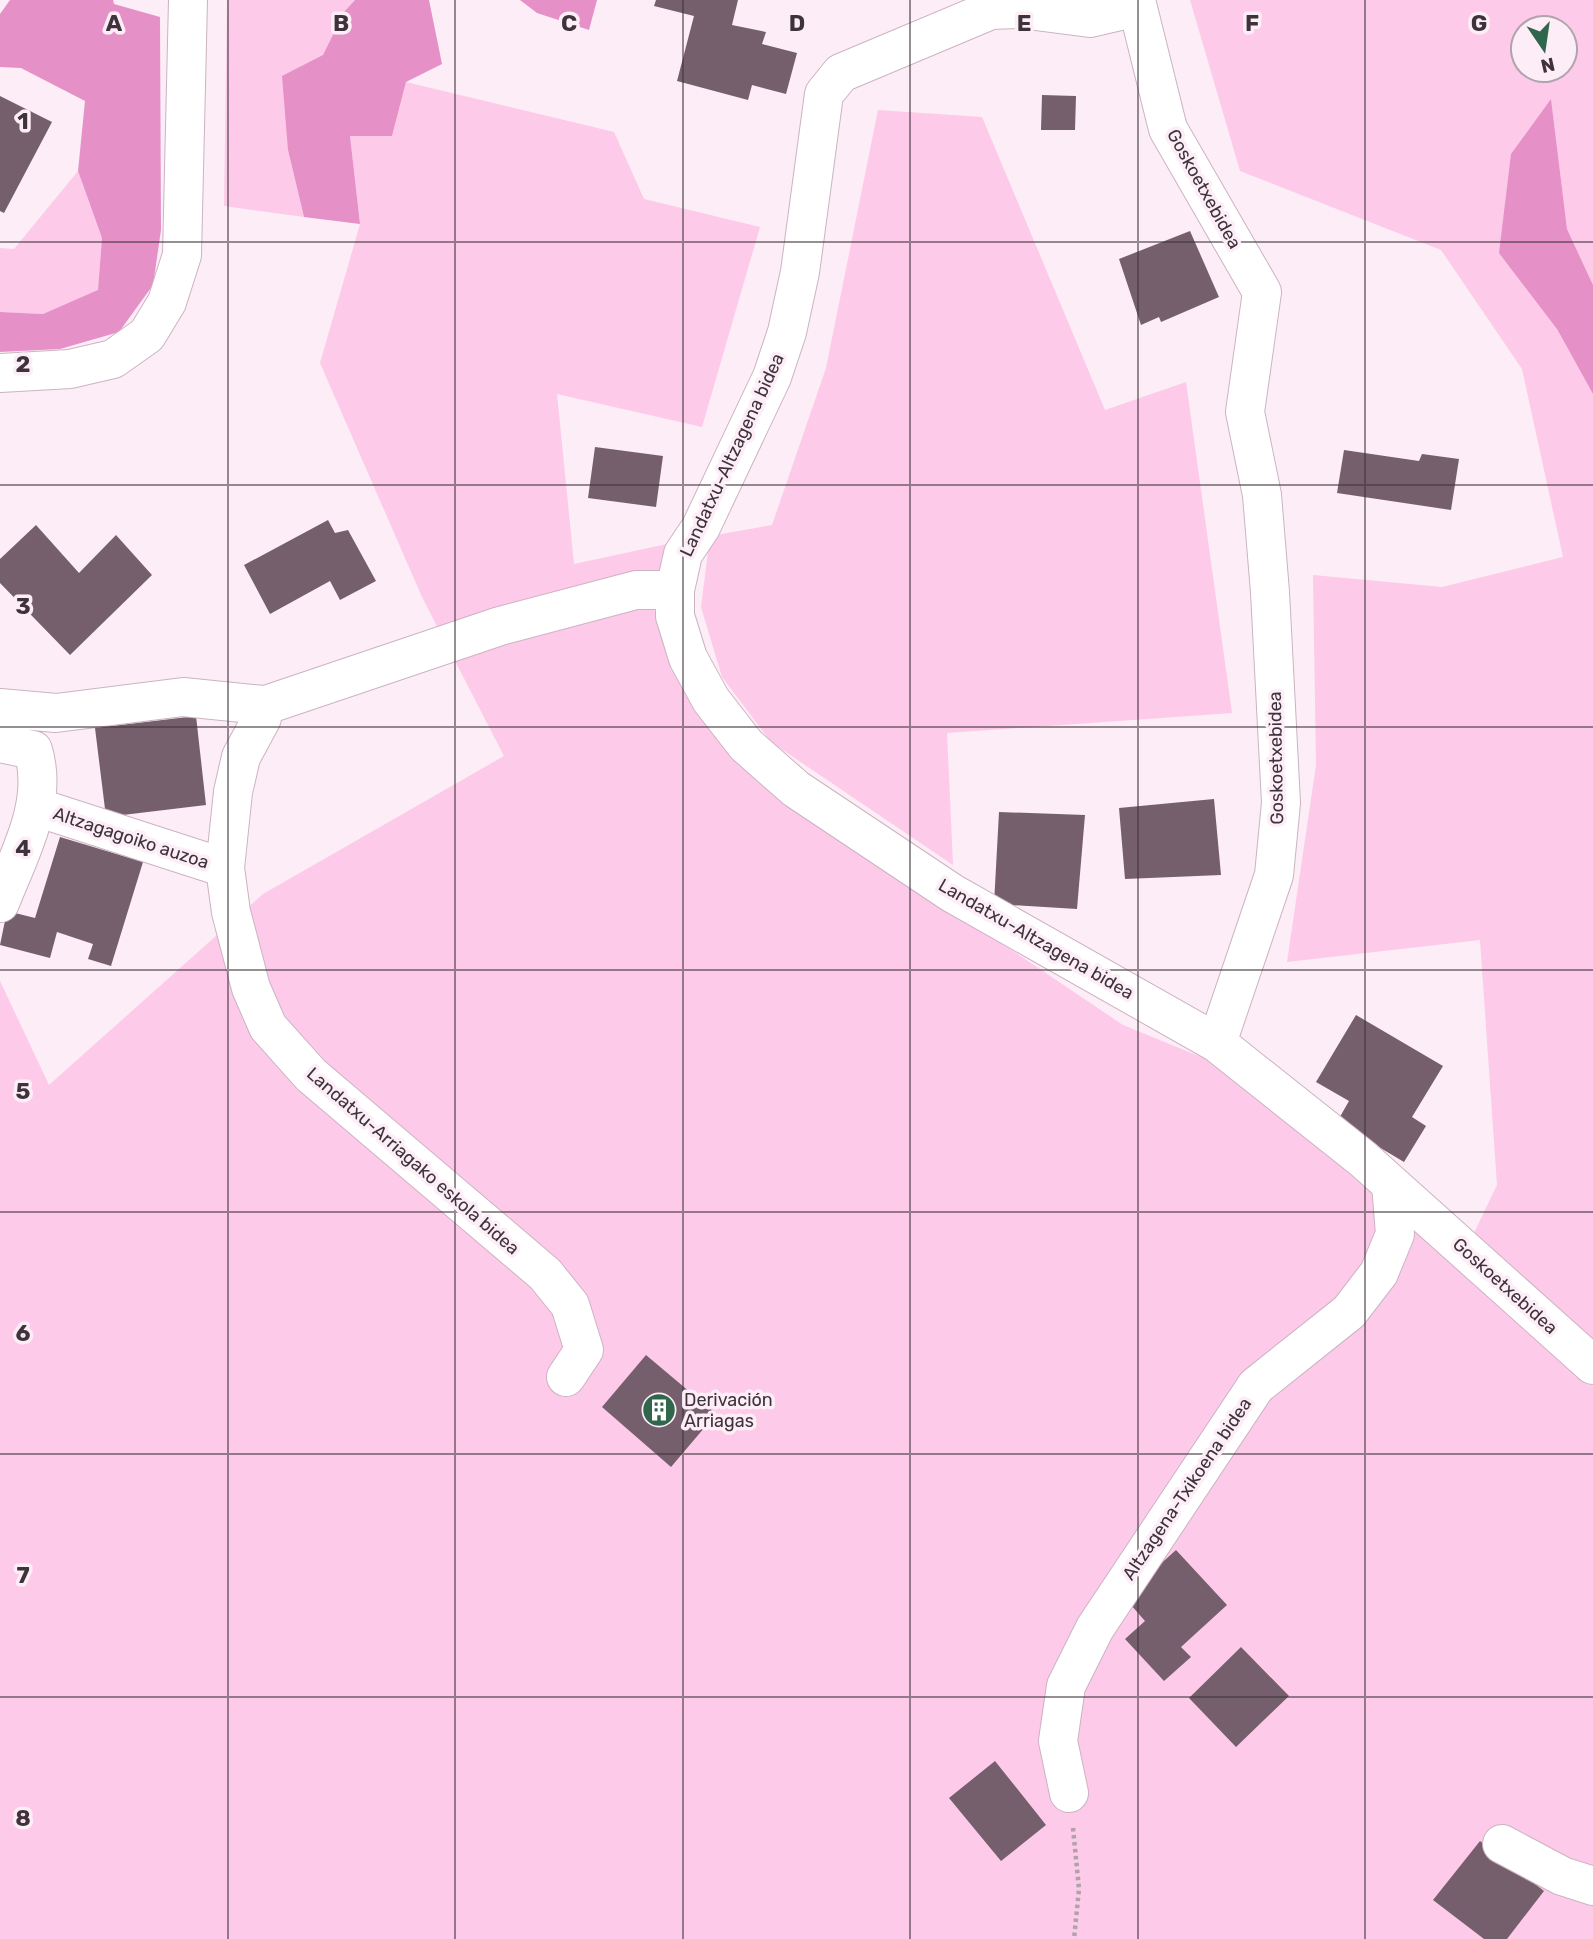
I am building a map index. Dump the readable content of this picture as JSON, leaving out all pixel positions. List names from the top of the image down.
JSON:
{
  "streets": {
    "street": [
      "Goskoetxebidea",
      "Landatxu-Altzagena bidea",
      "Altzagagoiko auzoa",
      "Landatxu-Arriagako eskola bidea",
      "Altzagena-Txikoena bidea"
    ]
  },
  "crossings": [
    ["Goskoetxebidea", "Landatxu-Altzagena bidea"],
    ["Goskoetxebidea", "Altzagena-Txikoena bidea"],
    ["Altzagagoiko auzoa", "Landatxu-Arriagako eskola bidea"]
  ],
  "places": {
    "building": ["Derivación Arriagas"]
  },
  "north": "bottom",
  "grid": {
    "columns": [
      "A",
      "B",
      "C",
      "D",
      "E",
      "F",
      "G"
    ],
    "rows": [
      "1",
      "2",
      "3",
      "4",
      "5",
      "6",
      "7",
      "8"
    ]
  }
}
